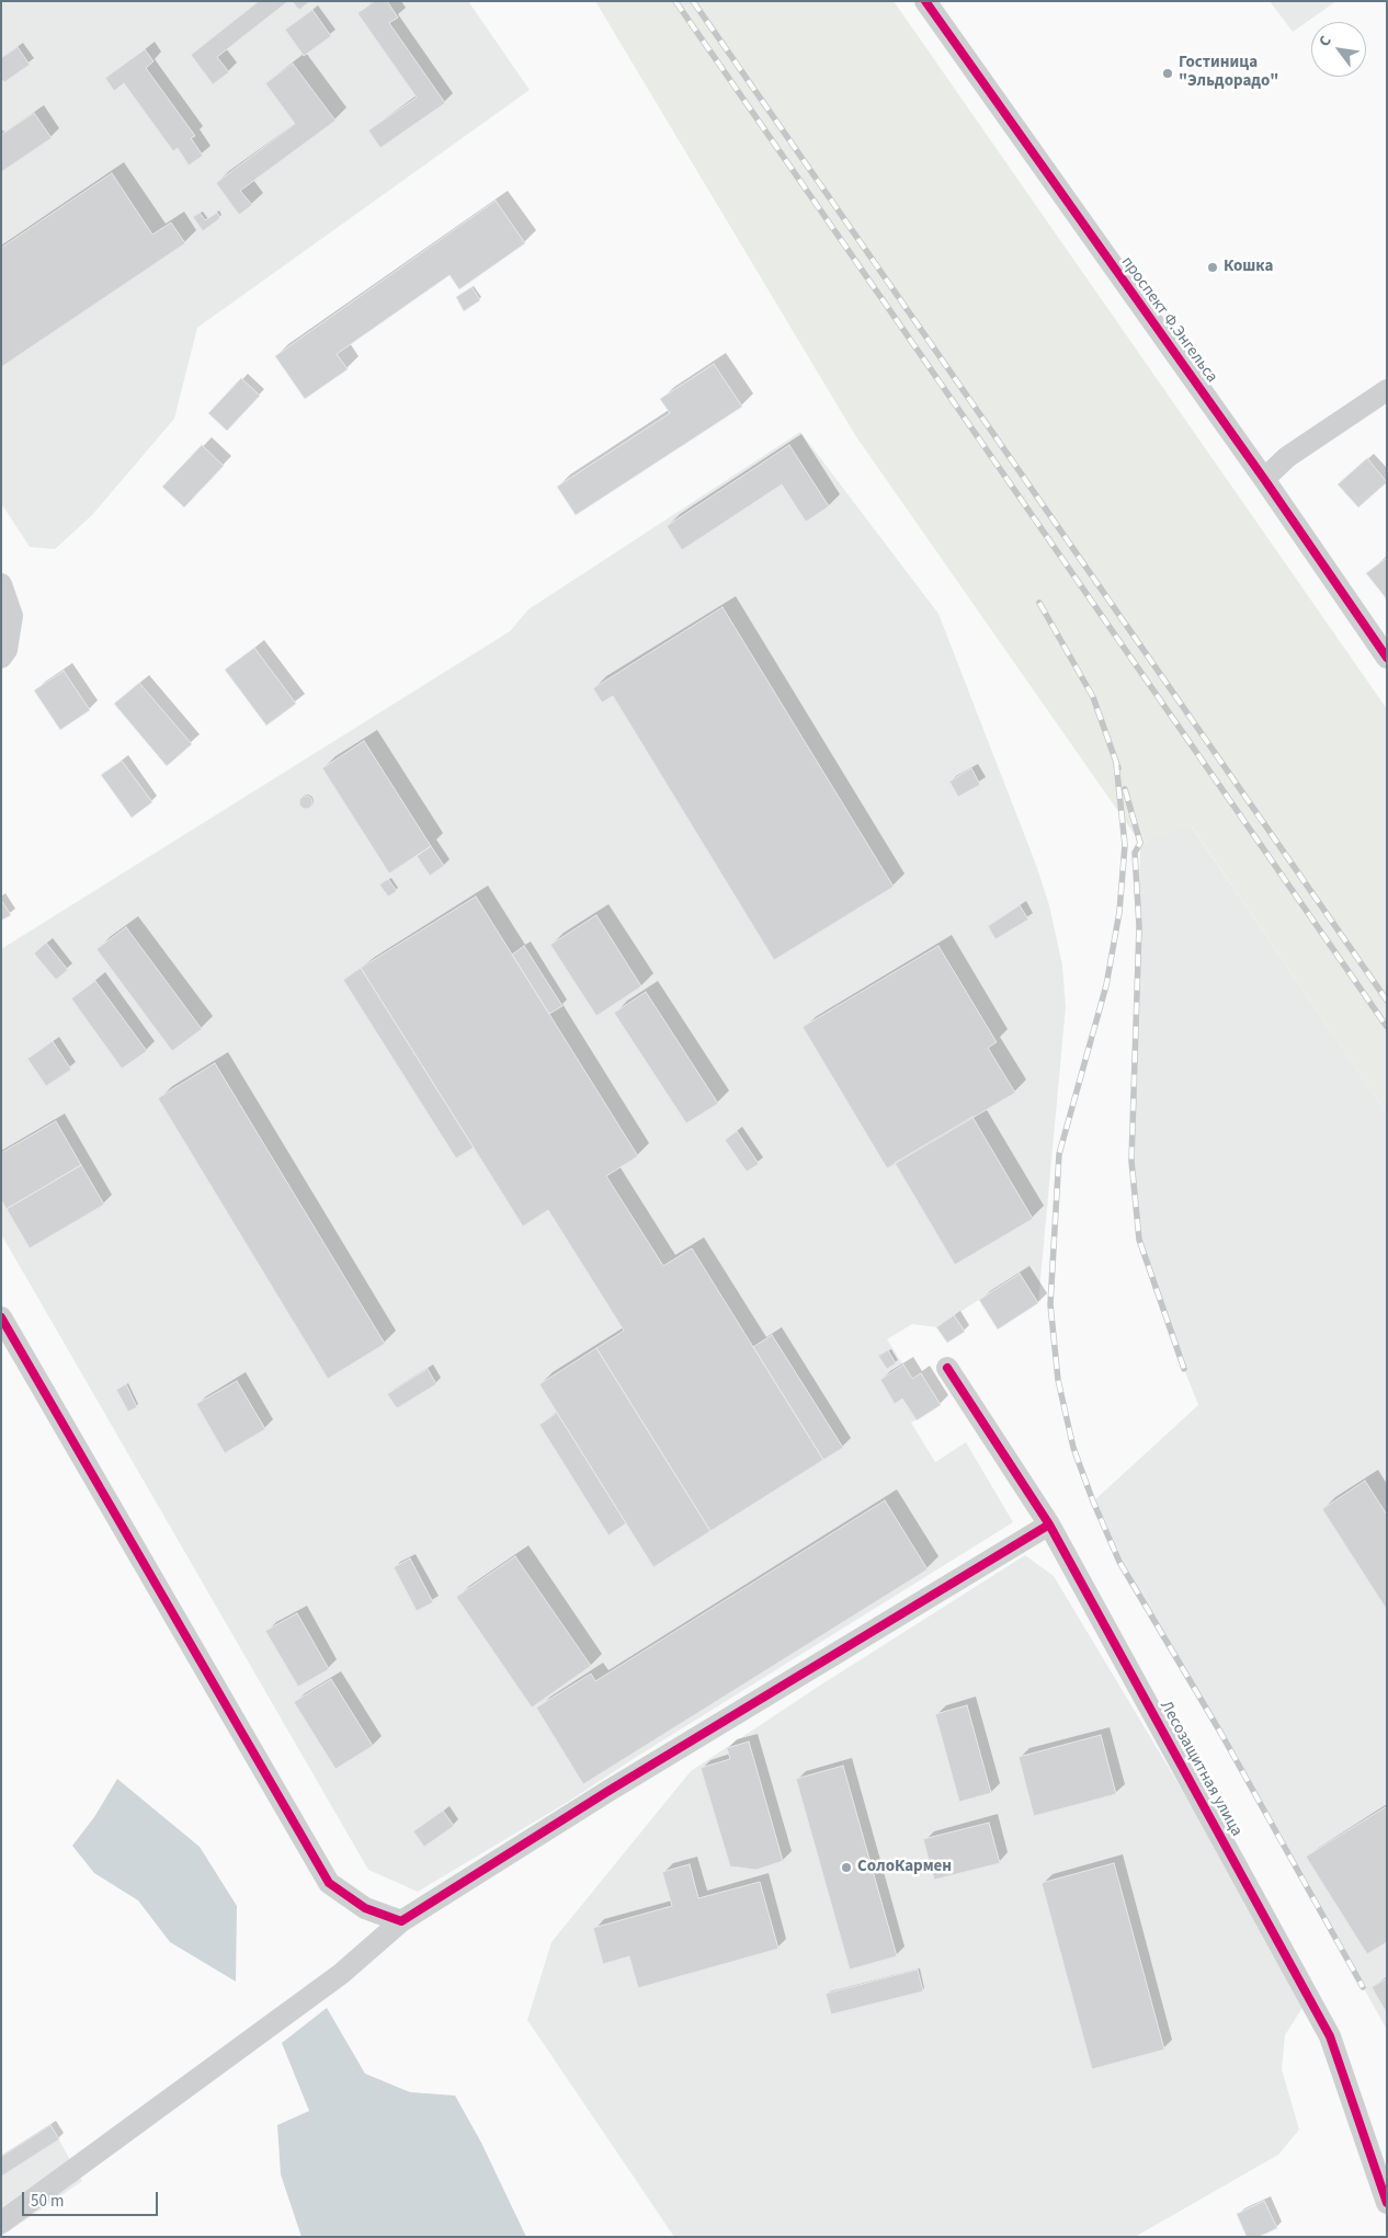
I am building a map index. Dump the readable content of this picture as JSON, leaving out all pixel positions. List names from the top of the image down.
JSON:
{
  "streets": {
    "street": ["проспект Ф.Энгельса", "Лесозащитная улица"]
  },
  "places": ["Гостиница \"Эльдорадо\"", "Кошка", "СолоКармен"],
  "scale_bar": "50 m",
  "north": "top left"
}
